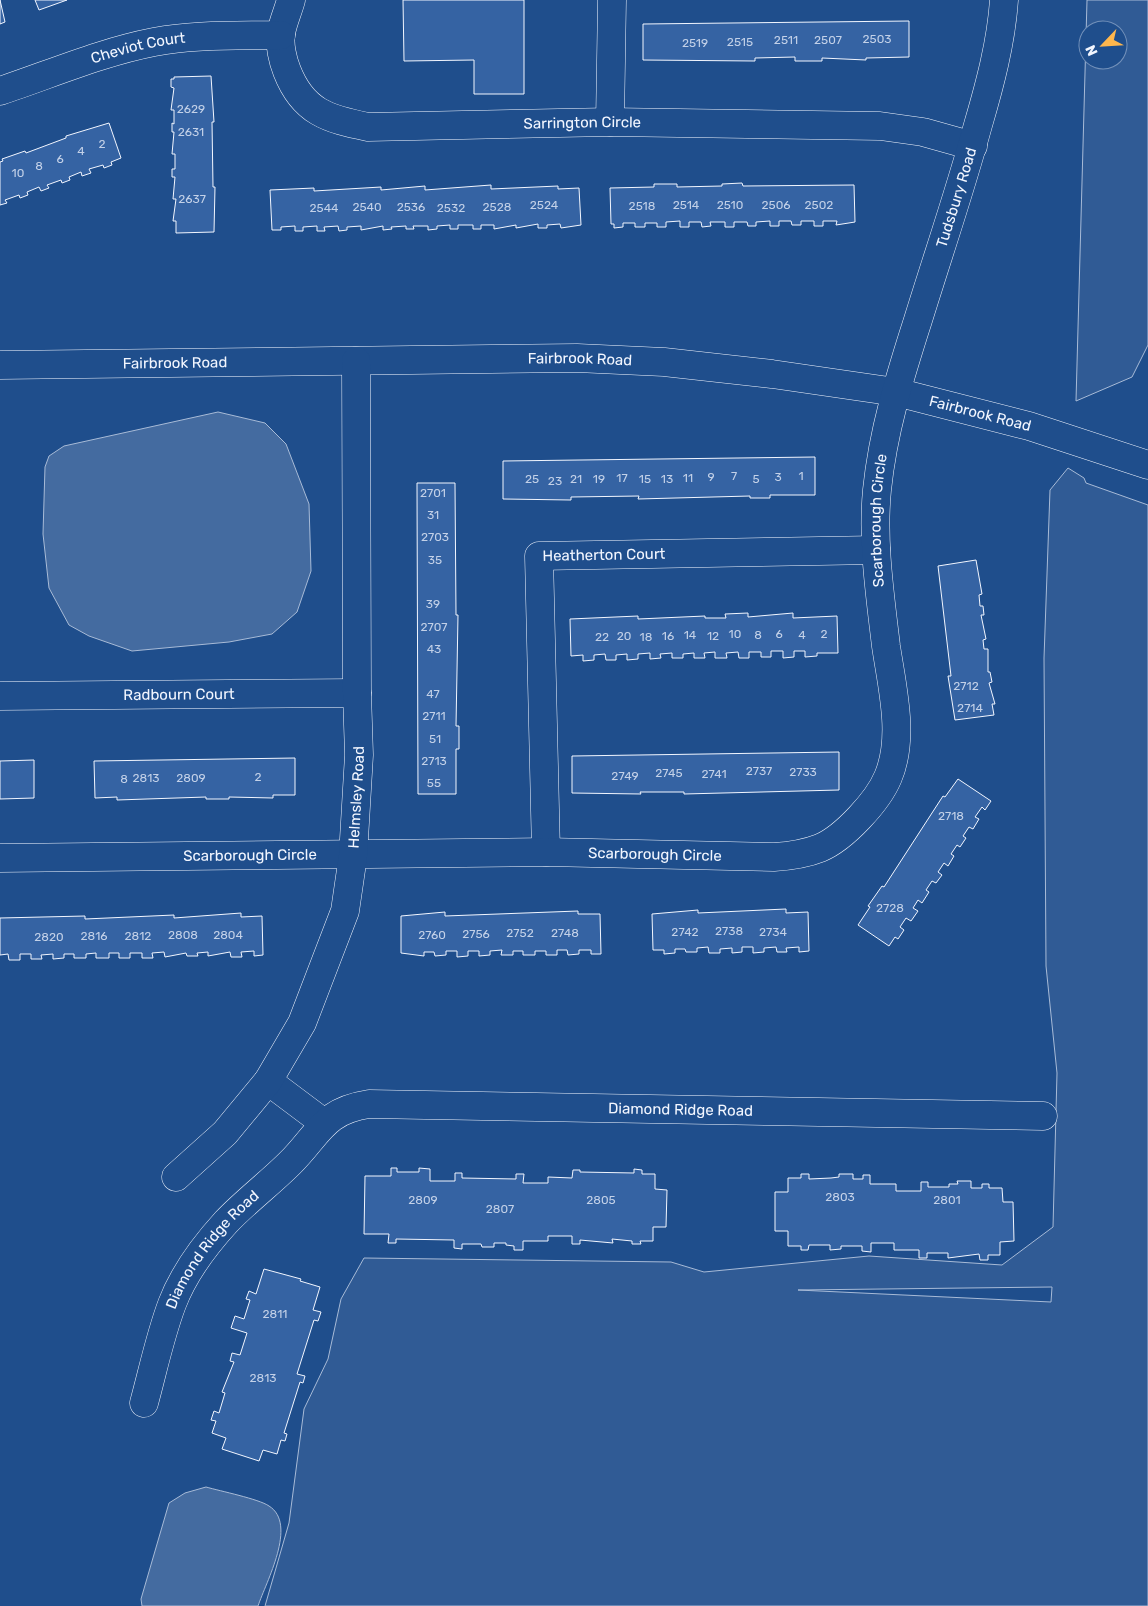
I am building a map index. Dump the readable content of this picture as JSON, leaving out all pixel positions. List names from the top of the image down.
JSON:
{
  "streets": {
    "street": [
      "Cheviot Court",
      "Sarrington Circle",
      "Tudsbury Road",
      "Fairbrook Road",
      "Scarborough Circle",
      "Heatherton Court",
      "Radbourn Court",
      "Helmsley Road",
      "Diamond Ridge Road"
    ]
  },
  "crossings": [
    ["Cheviot Court", "Sarrington Circle"],
    ["Sarrington Circle", "Tudsbury Road"],
    ["Tudsbury Road", "Fairbrook Road"],
    ["Tudsbury Road", "Scarborough Circle"],
    ["Fairbrook Road", "Scarborough Circle"],
    ["Fairbrook Road", "Helmsley Road"],
    ["Scarborough Circle", "Heatherton Court"],
    ["Scarborough Circle", "Helmsley Road"],
    ["Radbourn Court", "Helmsley Road"]
  ],
  "house_numbers": [
    "2503",
    "2511",
    "2507",
    "2515",
    "2519",
    "2629",
    "2631",
    "2",
    "4",
    "6",
    "8",
    "10",
    "2637",
    "2524",
    "2514",
    "2510",
    "2506",
    "2502",
    "2518",
    "2540",
    "2536",
    "2528",
    "2544",
    "2532",
    "7",
    "1",
    "9",
    "3",
    "17",
    "11",
    "25",
    "21",
    "19",
    "15",
    "13",
    "5",
    "23",
    "2701",
    "31",
    "2703",
    "35",
    "39",
    "2707",
    "10",
    "6",
    "2",
    "14",
    "8",
    "4",
    "20",
    "16",
    "12",
    "22",
    "18",
    "43",
    "2712",
    "47",
    "2714",
    "2711",
    "51",
    "2713",
    "2737",
    "2733",
    "2745",
    "2741",
    "2749",
    "2",
    "2813",
    "2809",
    "8",
    "55",
    "2718",
    "2728",
    "2738",
    "2742",
    "2734",
    "2752",
    "2748",
    "2756",
    "2808",
    "2804",
    "2760",
    "2816",
    "2812",
    "2820",
    "2803",
    "2809",
    "2805",
    "2801",
    "2807",
    "2811",
    "2813"
  ],
  "north": "bottom left"
}
